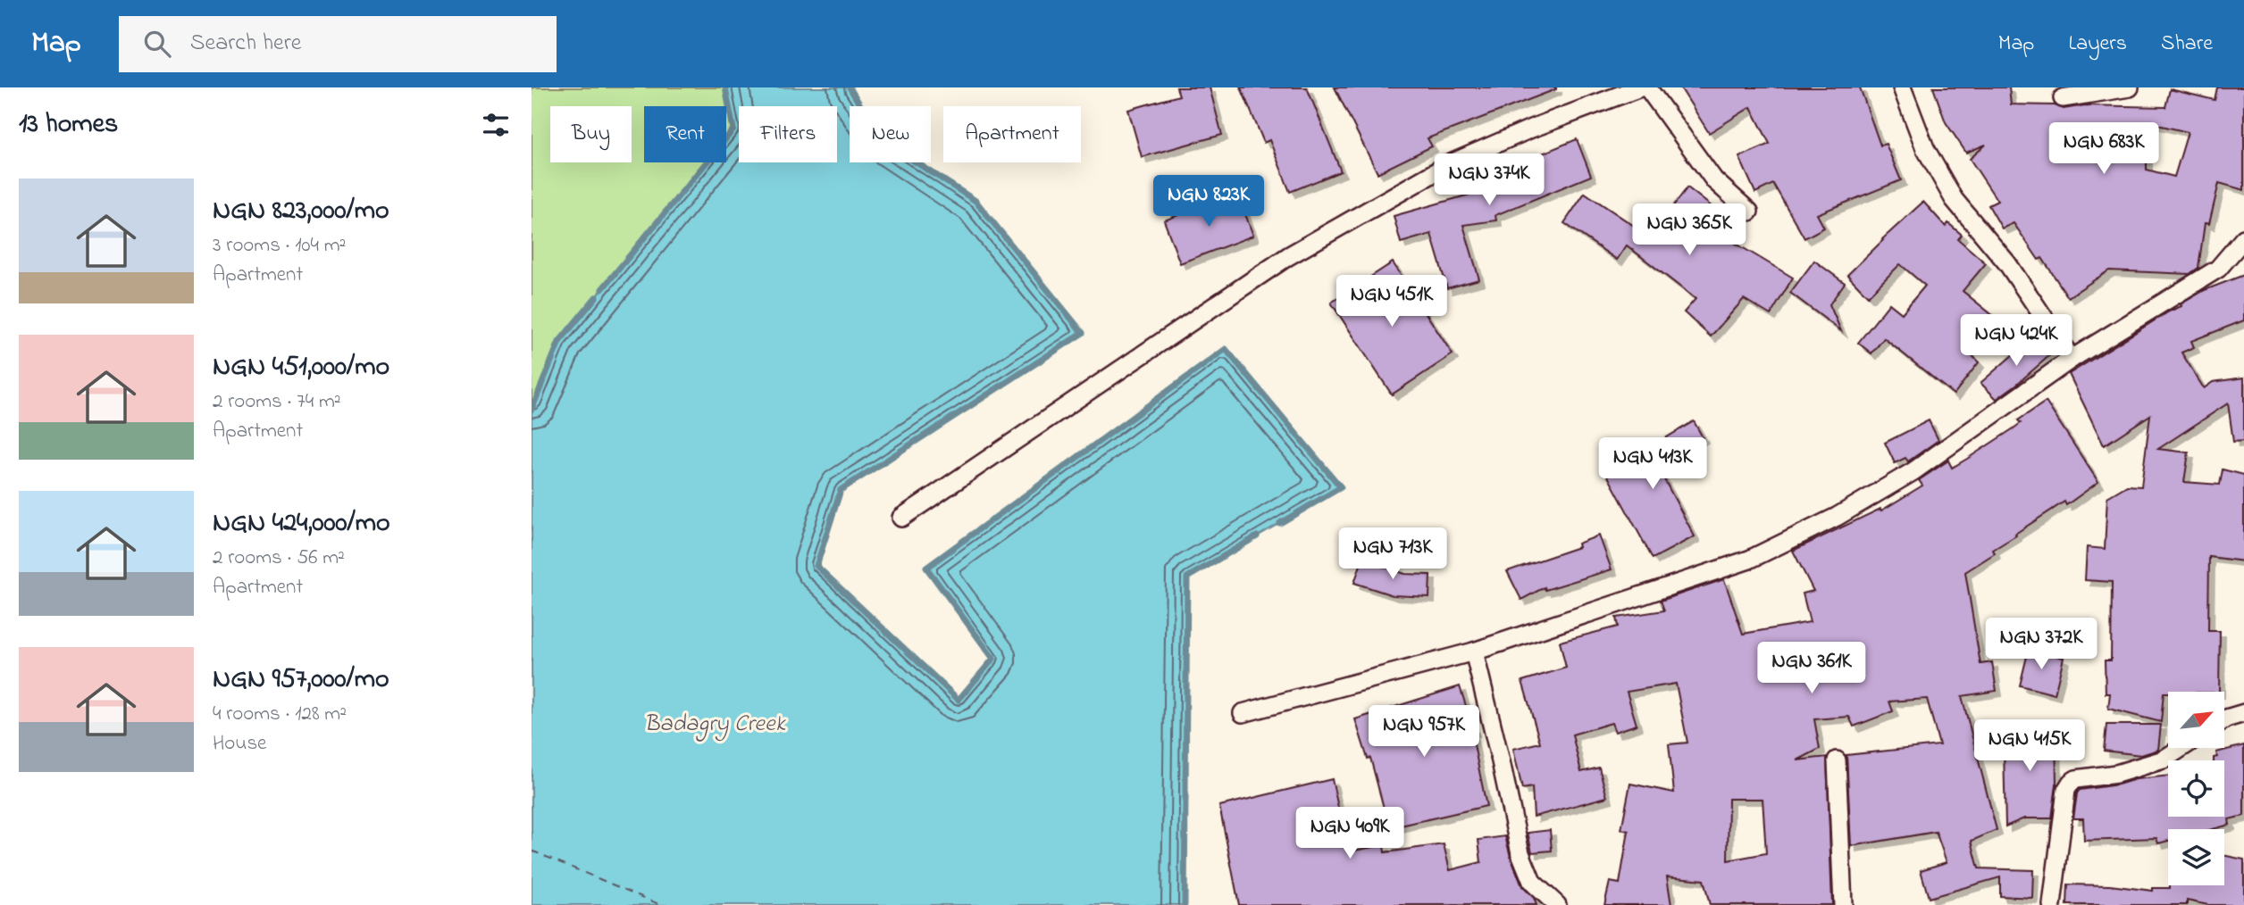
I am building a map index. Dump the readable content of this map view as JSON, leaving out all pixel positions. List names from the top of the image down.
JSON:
{
  "water": ["Badagry Creek"],
  "north": "top right",
  "page": {
    "header": "Map",
    "search": "Search here",
    "nav": ["Map", "Layers", "Share"],
    "heading": "13 homes",
    "chip": [
      "Buy",
      "Rent",
      "Filters",
      "New",
      "Apartment"
    ],
    "price": [
      "NGN 683K",
      "NGN 374K",
      "NGN 823K",
      "NGN 365K",
      "NGN 451K",
      "NGN 424K",
      "NGN 413K",
      "NGN 713K",
      "NGN 372K",
      "NGN 361K",
      "NGN 957K",
      "NGN 415K",
      "NGN 409K"
    ],
    "list": [
      {
        "name": "NGN 823,000/mo",
        "note": "3 rooms · 104 m² · Apartment"
      },
      {
        "name": "NGN 451,000/mo",
        "note": "2 rooms · 74 m² · Apartment"
      },
      {
        "name": "NGN 424,000/mo",
        "note": "2 rooms · 56 m² · Apartment"
      },
      {
        "name": "NGN 957,000/mo",
        "note": "4 rooms · 128 m² · House"
      }
    ]
  }
}
